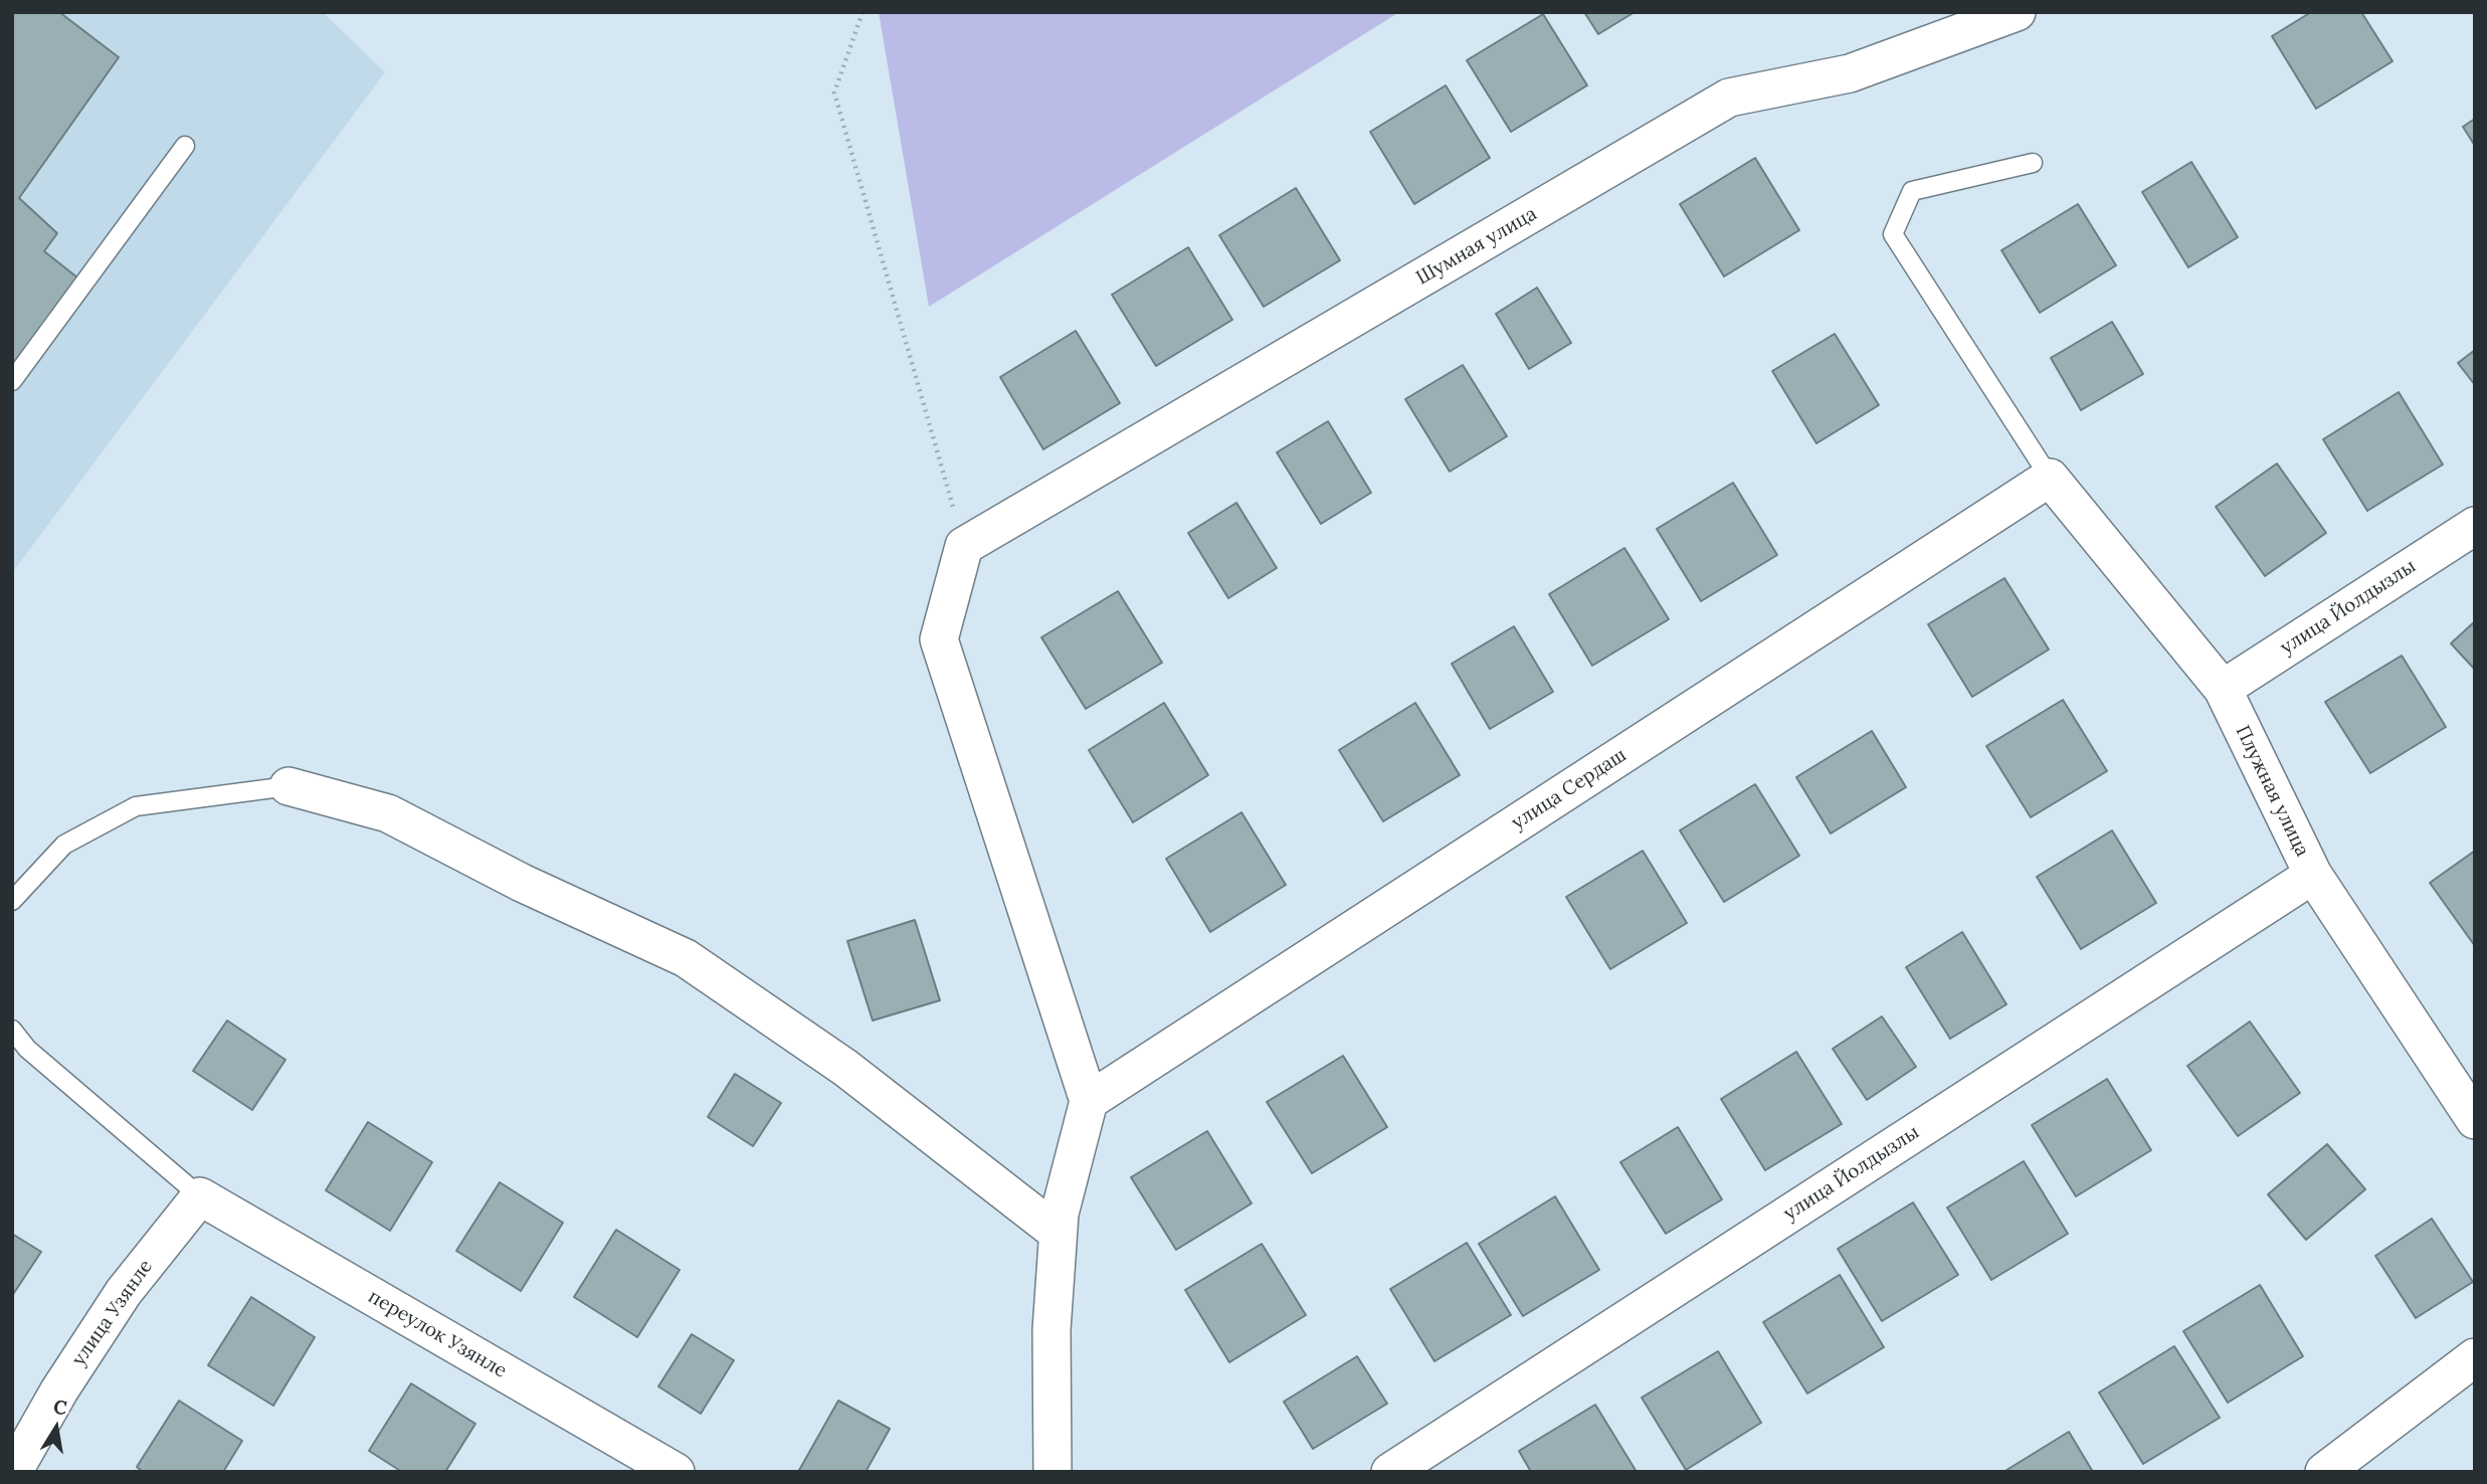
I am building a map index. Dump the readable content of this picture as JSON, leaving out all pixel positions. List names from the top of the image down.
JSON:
{
  "streets": {
    "street": [
      "Шумная улица",
      "улица Йолдызлы",
      "улица Сердаш",
      "Плужная улица",
      "улица Узянле",
      "переулок Узянле"
    ]
  },
  "crossings": [
    ["улица Йолдызлы", "Плужная улица"],
    ["улица Сердаш", "Плужная улица"],
    ["улица Узянле", "переулок Узянле"]
  ],
  "north": "top"
}
